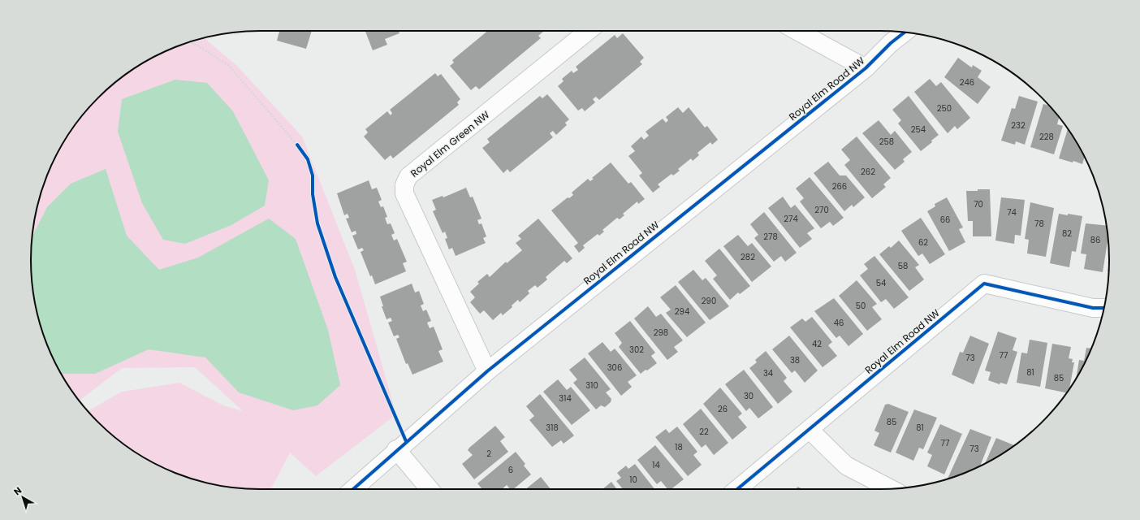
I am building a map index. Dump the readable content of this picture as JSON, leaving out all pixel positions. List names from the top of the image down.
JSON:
{
  "streets": {
    "street": ["Royal Elm Road NW", "Royal Elm Green NW"]
  },
  "crossings": [
    ["Royal Elm Road NW", "Royal Elm Green NW"]
  ],
  "house_numbers": [
    "246",
    "250",
    "232",
    "254",
    "228",
    "258",
    "262",
    "266",
    "70",
    "270",
    "74",
    "274",
    "66",
    "78",
    "82",
    "278",
    "86",
    "62",
    "282",
    "58",
    "54",
    "290",
    "50",
    "294",
    "46",
    "298",
    "42",
    "302",
    "77",
    "73",
    "38",
    "306",
    "81",
    "34",
    "85",
    "310",
    "30",
    "314",
    "26",
    "85",
    "318",
    "81",
    "22",
    "77",
    "18",
    "73",
    "2",
    "14",
    "6",
    "10"
  ],
  "north": "top left"
}
